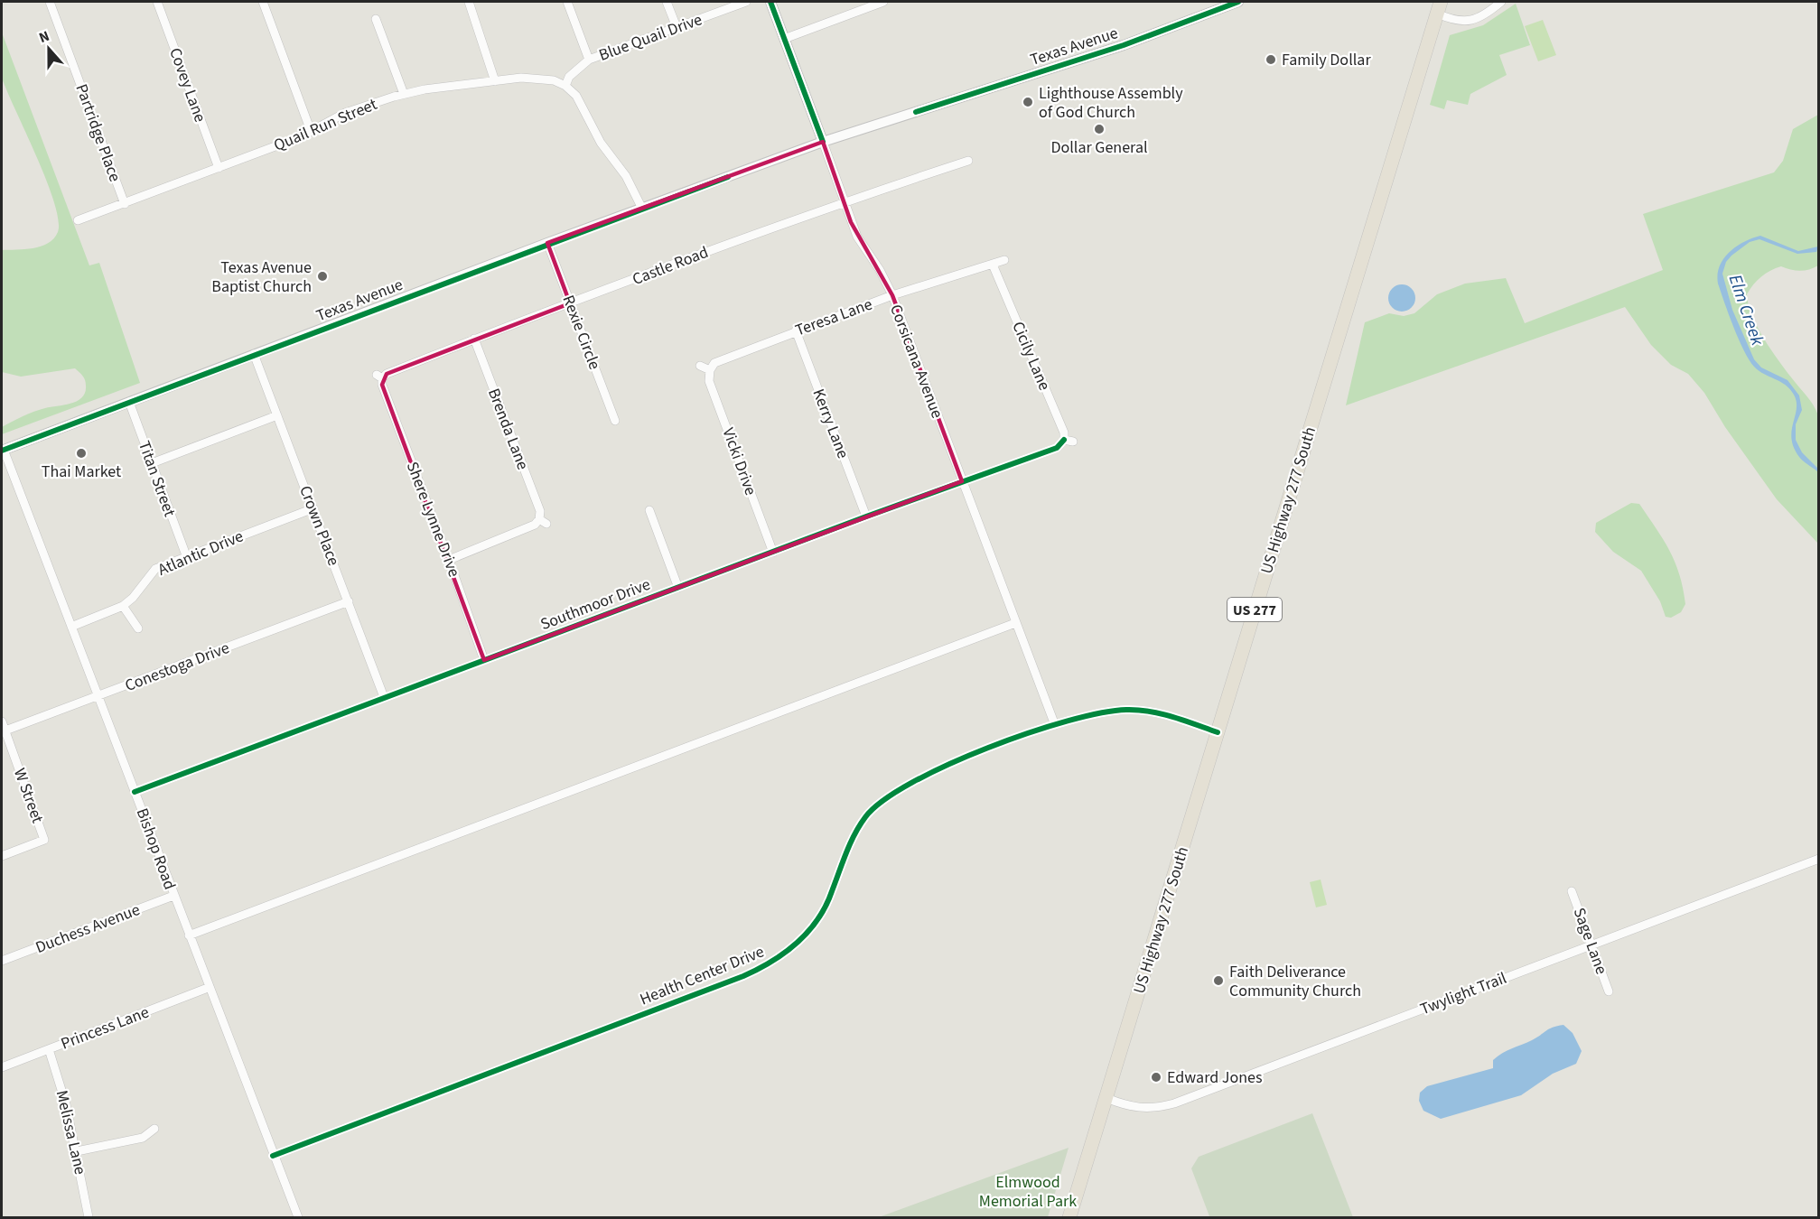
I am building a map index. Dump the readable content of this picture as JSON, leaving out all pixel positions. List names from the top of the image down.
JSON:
{
  "streets": {
    "highway": ["US Highway 277 South", "US 277"],
    "street": [
      "Blue Quail Drive",
      "Texas Avenue",
      "Covey Lane",
      "Quail Run Street",
      "Partridge Place",
      "Castle Road",
      "Teresa Lane",
      "Rexie Circle",
      "Cicily Lane",
      "Corsicana Avenue",
      "Kerry Lane",
      "Brenda Lane",
      "Vicki Drive",
      "Titan Street",
      "Shere Lynne Drive",
      "Crown Place",
      "Atlantic Drive",
      "Southmoor Drive",
      "Conestoga Drive",
      "W Street",
      "Bishop Road",
      "Duchess Avenue",
      "Sage Lane",
      "Health Center Drive",
      "Twylight Trail",
      "Princess Lane",
      "Melissa Lane"
    ]
  },
  "crossings": [
    ["Blue Quail Drive", "Quail Run Street"],
    ["Texas Avenue", "Rexie Circle"],
    ["Texas Avenue", "Corsicana Avenue"],
    ["Texas Avenue", "Titan Street"],
    ["Texas Avenue", "Crown Place"],
    ["Texas Avenue", "Bishop Road"],
    ["Covey Lane", "Quail Run Street"],
    ["Quail Run Street", "Partridge Place"],
    ["Castle Road", "Rexie Circle"],
    ["Castle Road", "Corsicana Avenue"],
    ["Castle Road", "Brenda Lane"],
    ["Castle Road", "Shere Lynne Drive"],
    ["Teresa Lane", "Cicily Lane"],
    ["Teresa Lane", "Corsicana Avenue"],
    ["Teresa Lane", "Kerry Lane"],
    ["Teresa Lane", "Vicki Drive"],
    ["Cicily Lane", "Southmoor Drive"],
    ["Corsicana Avenue", "Southmoor Drive"],
    ["Corsicana Avenue", "Health Center Drive"],
    ["Kerry Lane", "Southmoor Drive"],
    ["Brenda Lane", "Shere Lynne Drive"],
    ["Vicki Drive", "Southmoor Drive"],
    ["Titan Street", "Atlantic Drive"],
    ["US Highway 277 South", "Health Center Drive"],
    ["US Highway 277 South", "Twylight Trail"],
    ["Shere Lynne Drive", "Southmoor Drive"],
    ["Crown Place", "Atlantic Drive"],
    ["Crown Place", "Southmoor Drive"],
    ["Crown Place", "Conestoga Drive"],
    ["Atlantic Drive", "Bishop Road"],
    ["Southmoor Drive", "Bishop Road"],
    ["Conestoga Drive", "W Street"],
    ["Conestoga Drive", "Bishop Road"],
    ["Bishop Road", "Duchess Avenue"],
    ["Bishop Road", "Health Center Drive"],
    ["Bishop Road", "Princess Lane"],
    ["Sage Lane", "Twylight Trail"],
    ["Princess Lane", "Melissa Lane"]
  ],
  "water": ["Elm Creek"],
  "parks": ["Elmwood Memorial Park"],
  "places": [
    "Family Dollar",
    "Lighthouse Assembly of God Church",
    "Dollar General",
    "Texas Avenue Baptist Church",
    "Thai Market",
    "Faith Deliverance Community Church",
    "Edward Jones"
  ],
  "north": "top"
}
